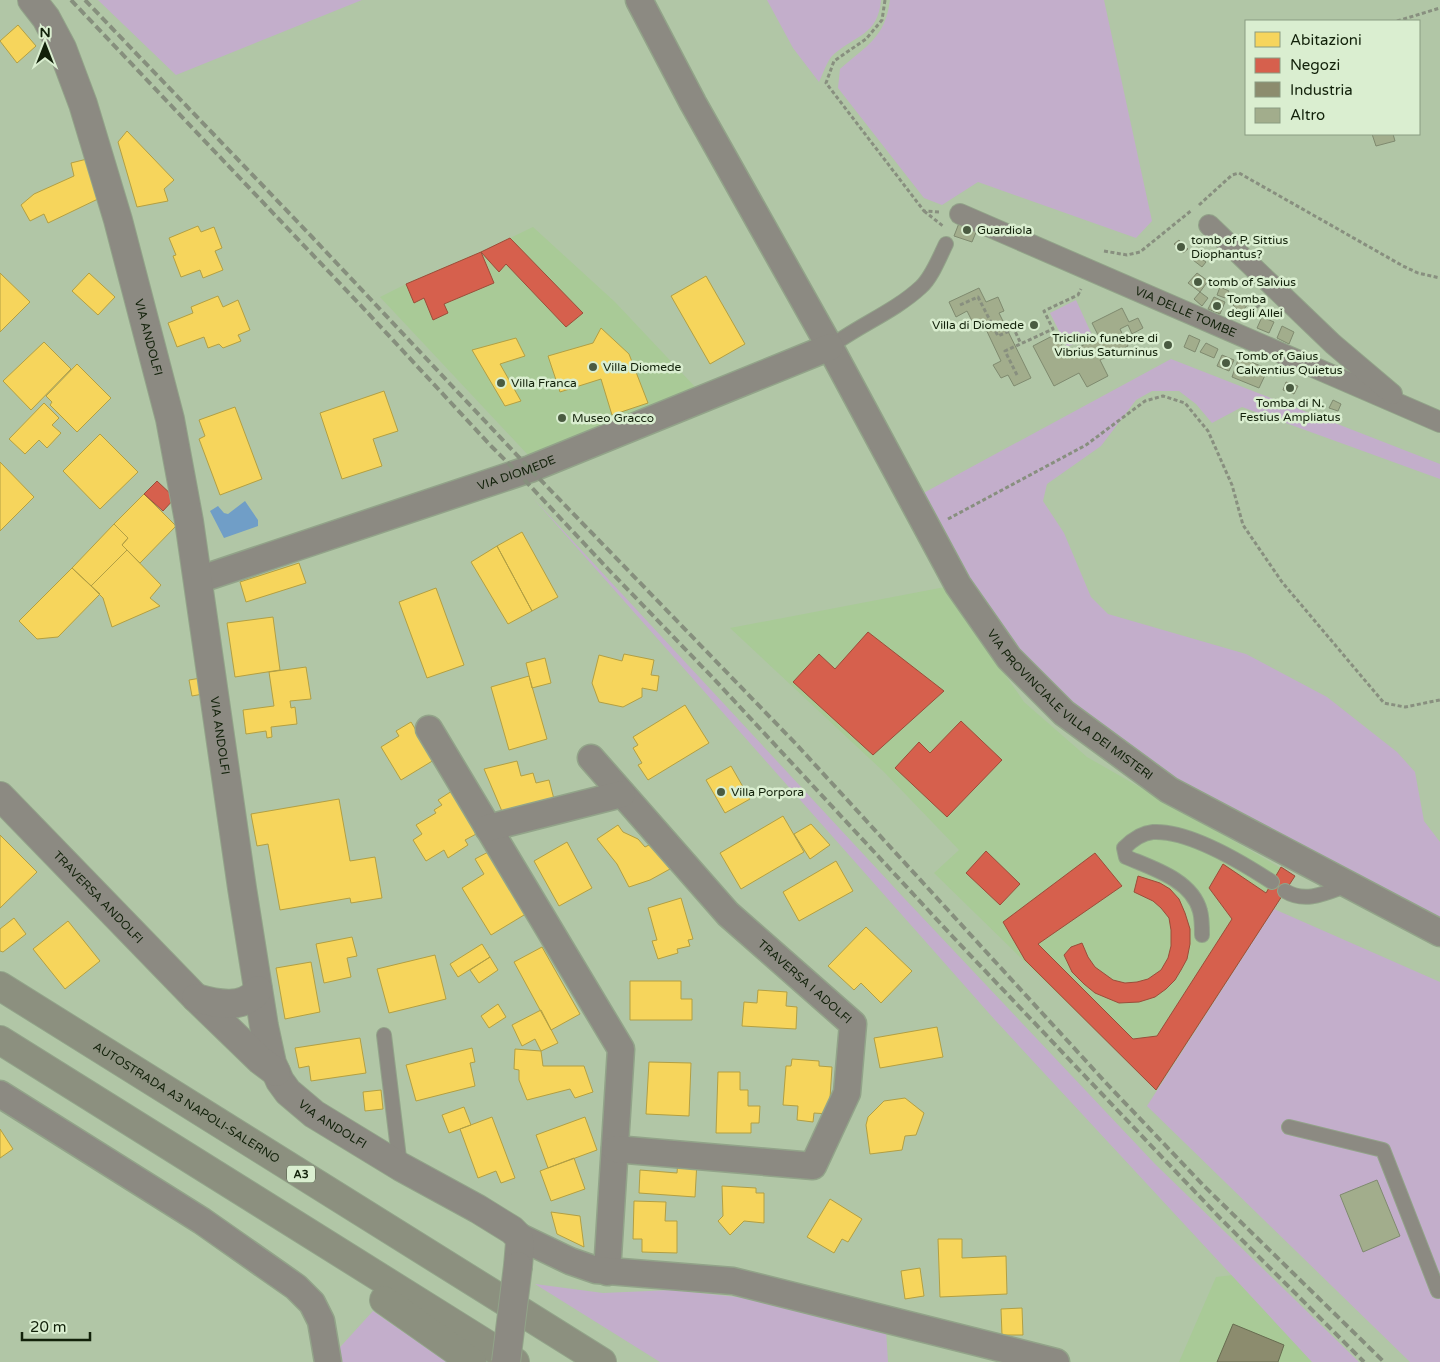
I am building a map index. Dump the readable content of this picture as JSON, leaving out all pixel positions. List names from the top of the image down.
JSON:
{
  "streets": {
    "highway": ["AUTOSTRADA A3 NAPOLI-SALERNO", "A3"],
    "street": [
      "VIA DELLE TOMBE",
      "VIA ANDOLFI",
      "VIA DIOMEDE",
      "VIA PROVINCIALE VILLA DEI MISTERI",
      "TRAVERSA ANDOLFI",
      "TRAVERSA I ADOLFI"
    ]
  },
  "crossings": [
    ["VIA ANDOLFI", "VIA DIOMEDE"],
    ["VIA ANDOLFI", "TRAVERSA ANDOLFI"],
    ["VIA DIOMEDE", "VIA PROVINCIALE VILLA DEI MISTERI"]
  ],
  "places": [
    "Guardiola",
    "tomb of P. Sittius Diophantus?",
    "tomb of Salvius",
    "Tomba degli Allei",
    "Villa di Diomede",
    "Triclinio funebre di Vibrius Saturninus",
    "Tomb of Gaius Calventius Quietus",
    "Villa Diomede",
    "Villa Franca",
    "Tomba di N. Festius Ampliatus",
    "Museo Gracco",
    "Villa Porpora"
  ],
  "legend": [
    "Abitazioni",
    "Negozi",
    "Industria",
    "Altro"
  ],
  "scale_bar": "20 m",
  "north": "top"
}
